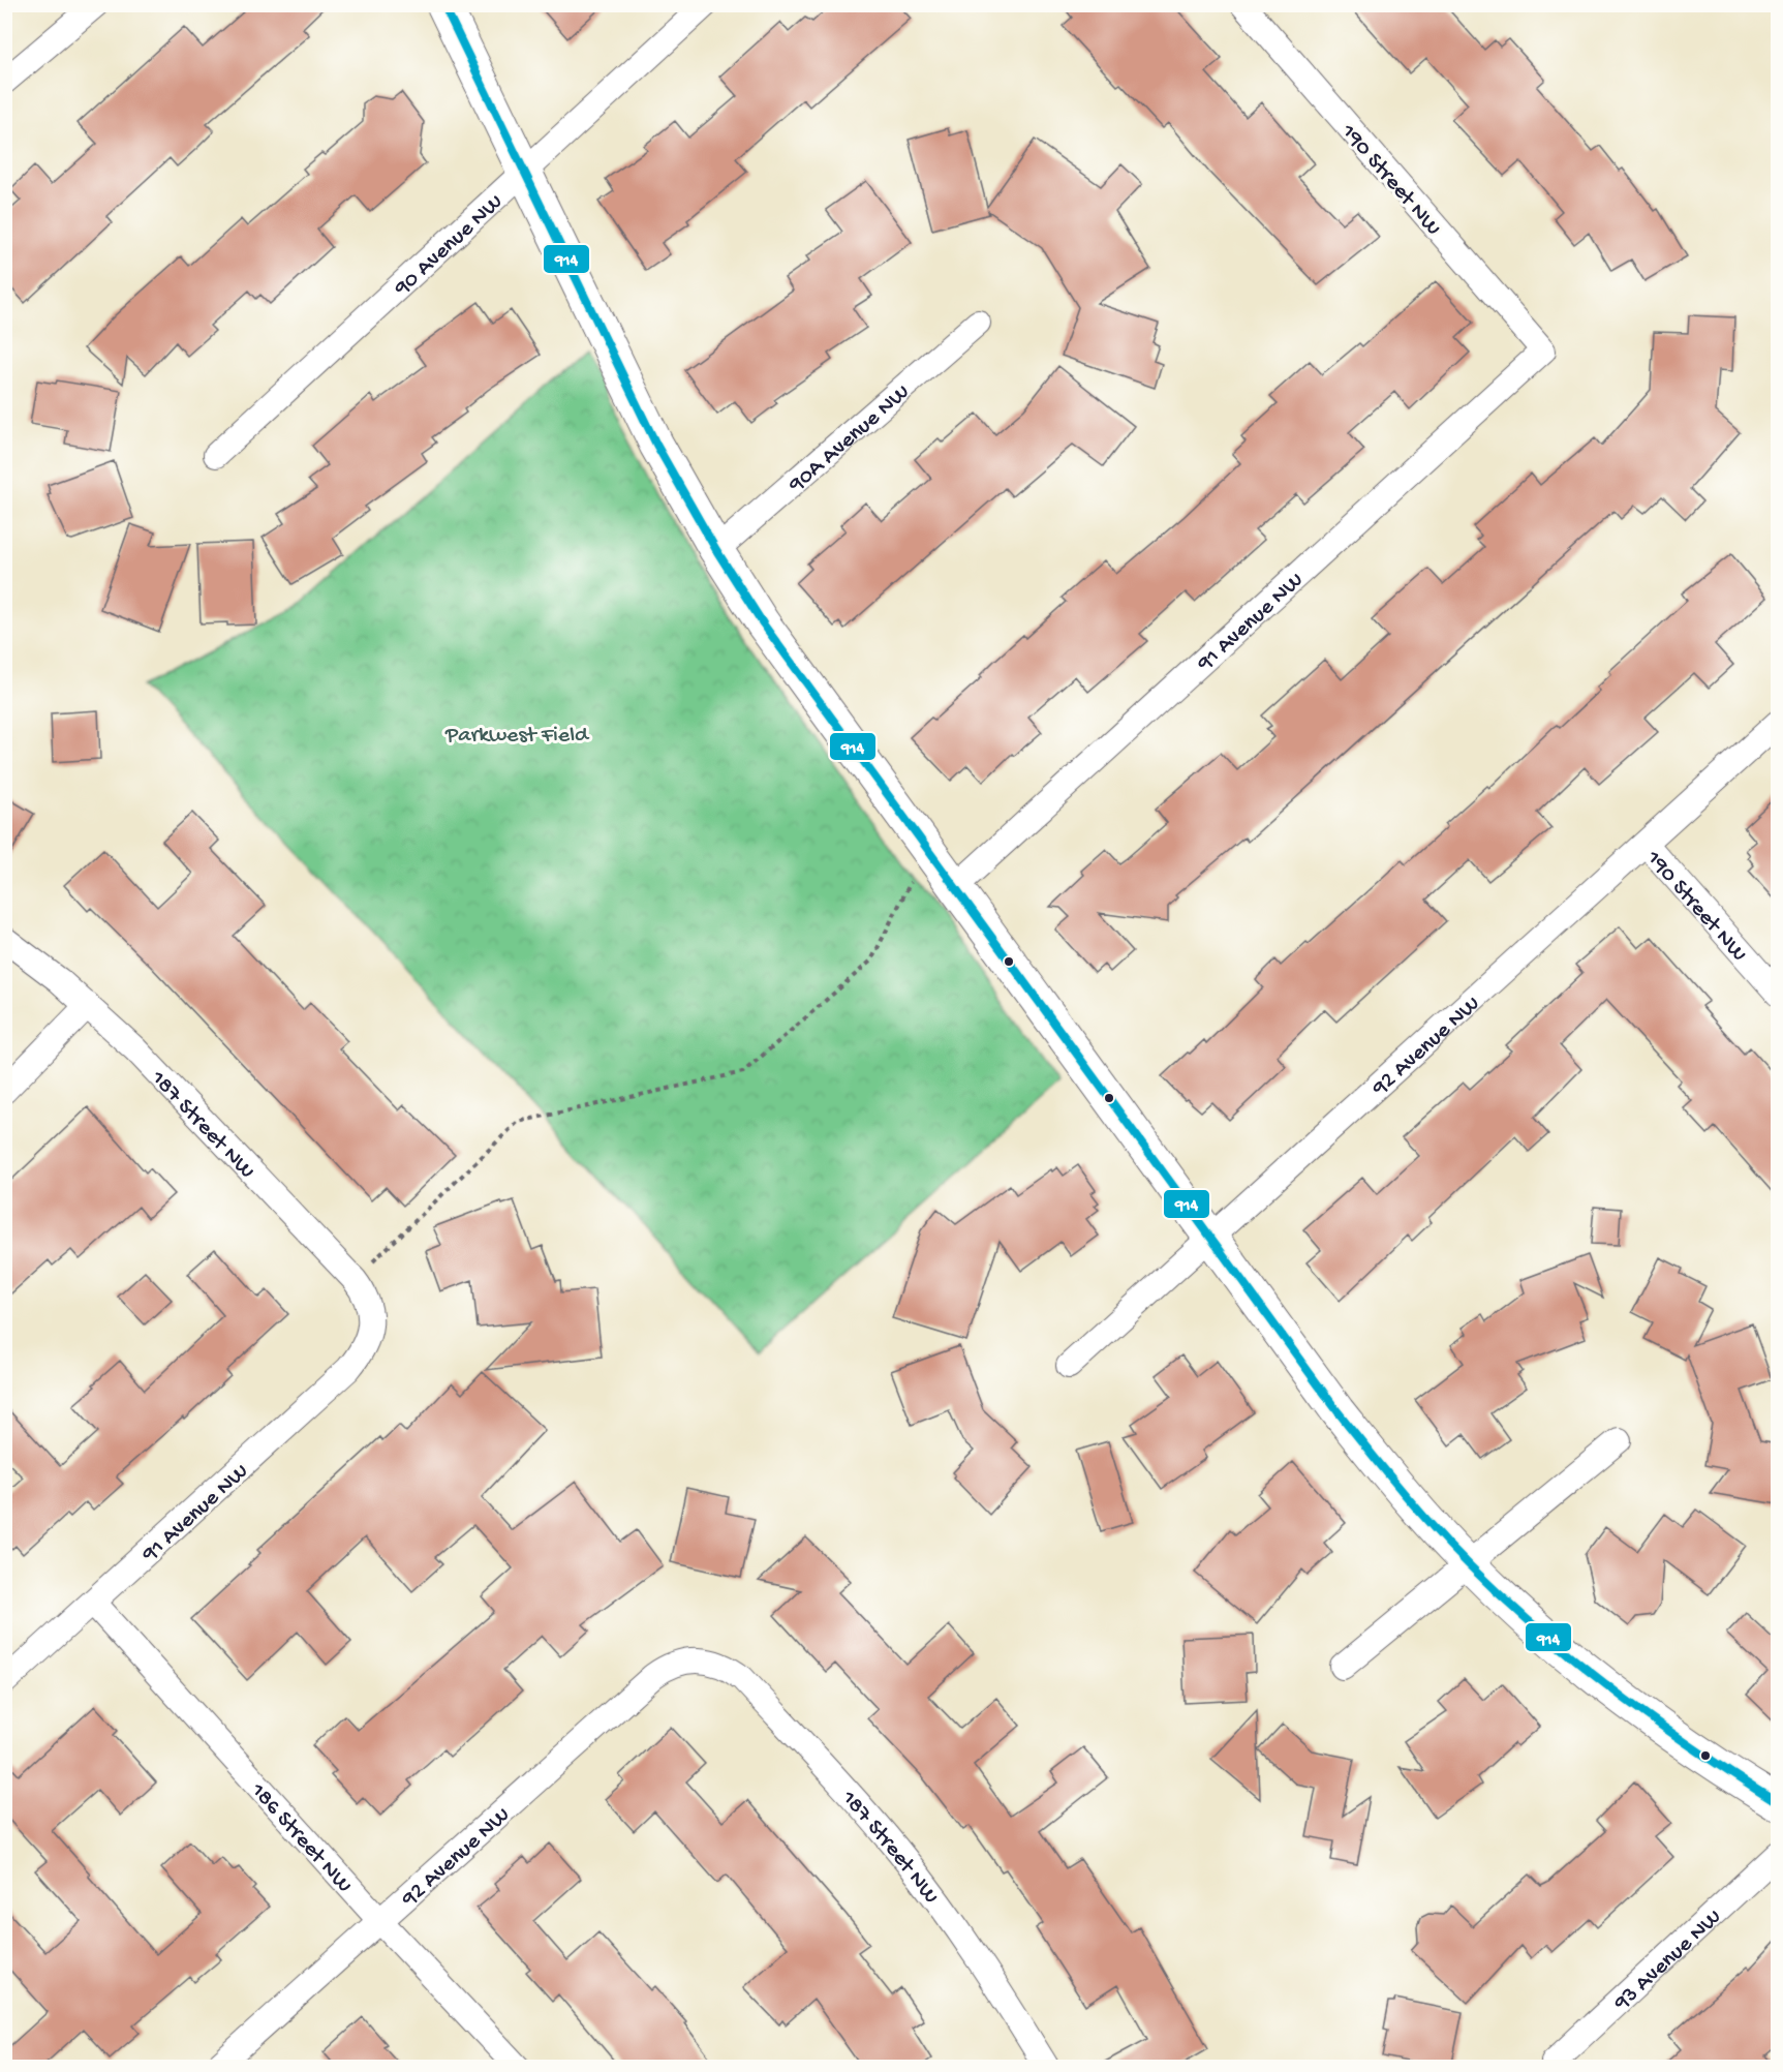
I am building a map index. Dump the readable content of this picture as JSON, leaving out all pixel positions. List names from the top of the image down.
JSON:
{
  "streets": {
    "street": [
      "190 Street NW",
      "90 Avenue NW",
      "90A Avenue NW",
      "91 Avenue NW",
      "92 Avenue NW",
      "187 Street NW",
      "186 Street NW",
      "93 Avenue NW"
    ]
  },
  "crossings": [
    ["190 Street NW", "91 Avenue NW"],
    ["190 Street NW", "92 Avenue NW"],
    ["91 Avenue NW", "187 Street NW"],
    ["91 Avenue NW", "186 Street NW"],
    ["92 Avenue NW", "187 Street NW"],
    ["92 Avenue NW", "186 Street NW"]
  ],
  "parks": ["Parkwest Field"],
  "lines": ["transit line 914"]
}
